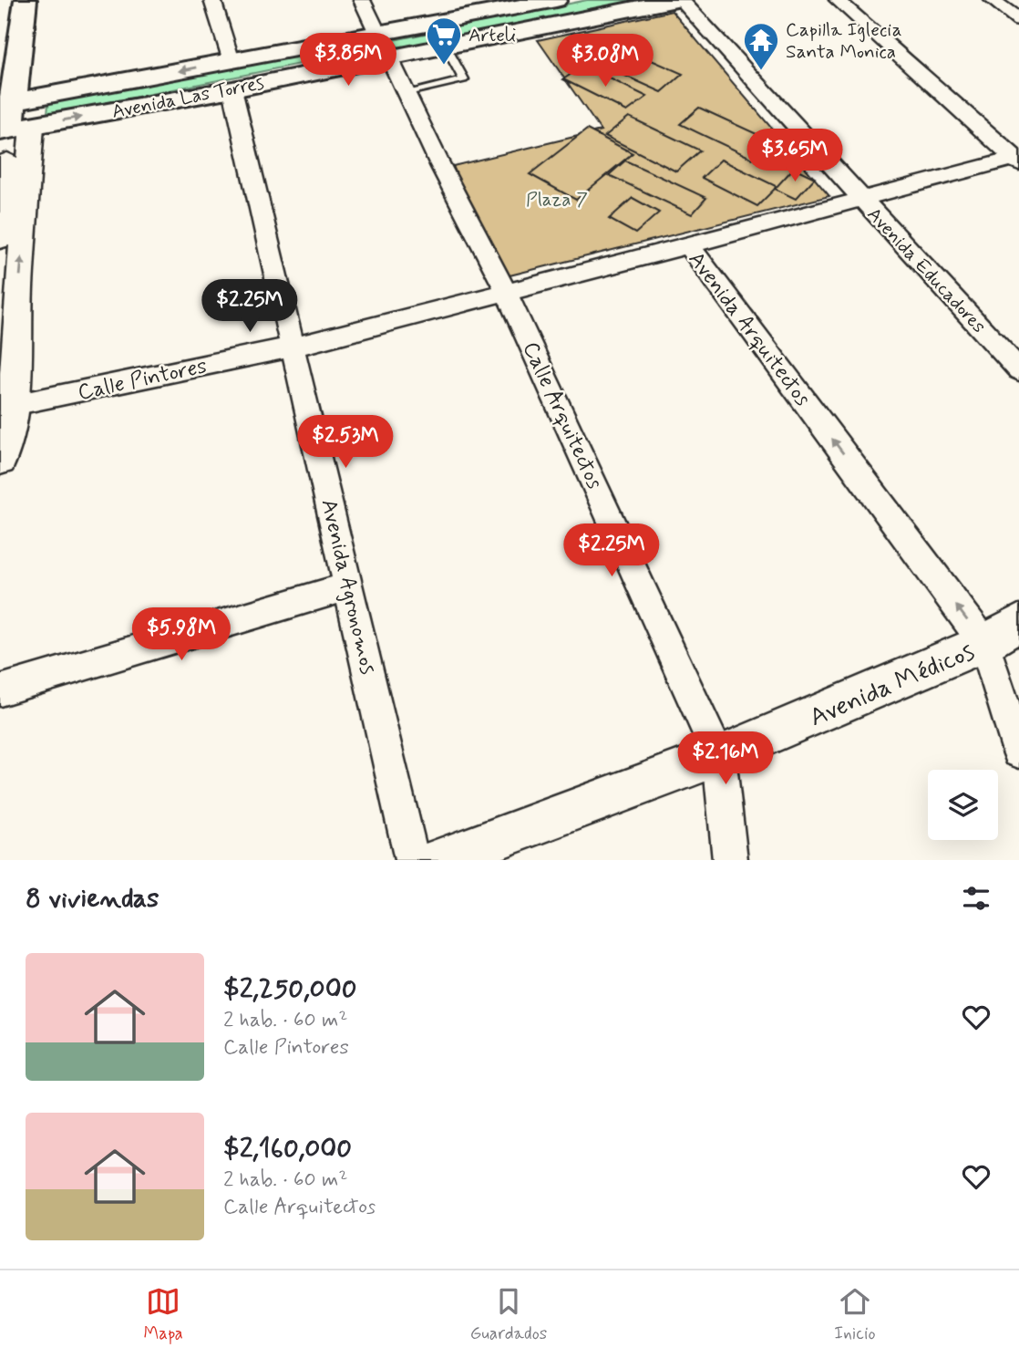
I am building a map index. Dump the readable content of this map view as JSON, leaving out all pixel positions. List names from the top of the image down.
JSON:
{
  "streets": {
    "main road": ["Avenida Las Torres"],
    "street": [
      "Avenida Educadores",
      "Avenida Arquitectos",
      "Calle Pintores",
      "Calle Arquitectos",
      "Avenida Agronomos",
      "Avenida Médicos"
    ]
  },
  "crossings": [
    ["Avenida Las Torres", "Avenida Educadores"],
    ["Avenida Las Torres", "Avenida Agronomos"],
    ["Avenida Arquitectos", "Calle Pintores"],
    ["Avenida Arquitectos", "Calle Arquitectos"],
    ["Avenida Arquitectos", "Avenida Médicos"],
    ["Calle Pintores", "Calle Arquitectos"],
    ["Calle Pintores", "Avenida Agronomos"],
    ["Calle Arquitectos", "Avenida Médicos"]
  ],
  "one_way": ["Avenida Arquitectos"],
  "parks": ["Plaza 7"],
  "places": {
    "supermarket": ["Arteli"],
    "temple": ["Capilla Iglecia Santa Monica"]
  },
  "page": {
    "price": [
      "$3.85M",
      "$3.08M",
      "$3.65M",
      "$2.25M",
      "$2.53M",
      "$2.25M",
      "$5.98M",
      "$2.16M"
    ],
    "heading": "8 viviendas",
    "list": [
      {
        "name": "$2,250,000",
        "note": "2 hab. · 60 m² · Calle Pintores"
      },
      {
        "name": "$2,160,000",
        "note": "2 hab. · 60 m² · Calle Arquitectos"
      }
    ],
    "tabs": ["Mapa", "Guardados", "Inicio"]
  }
}
